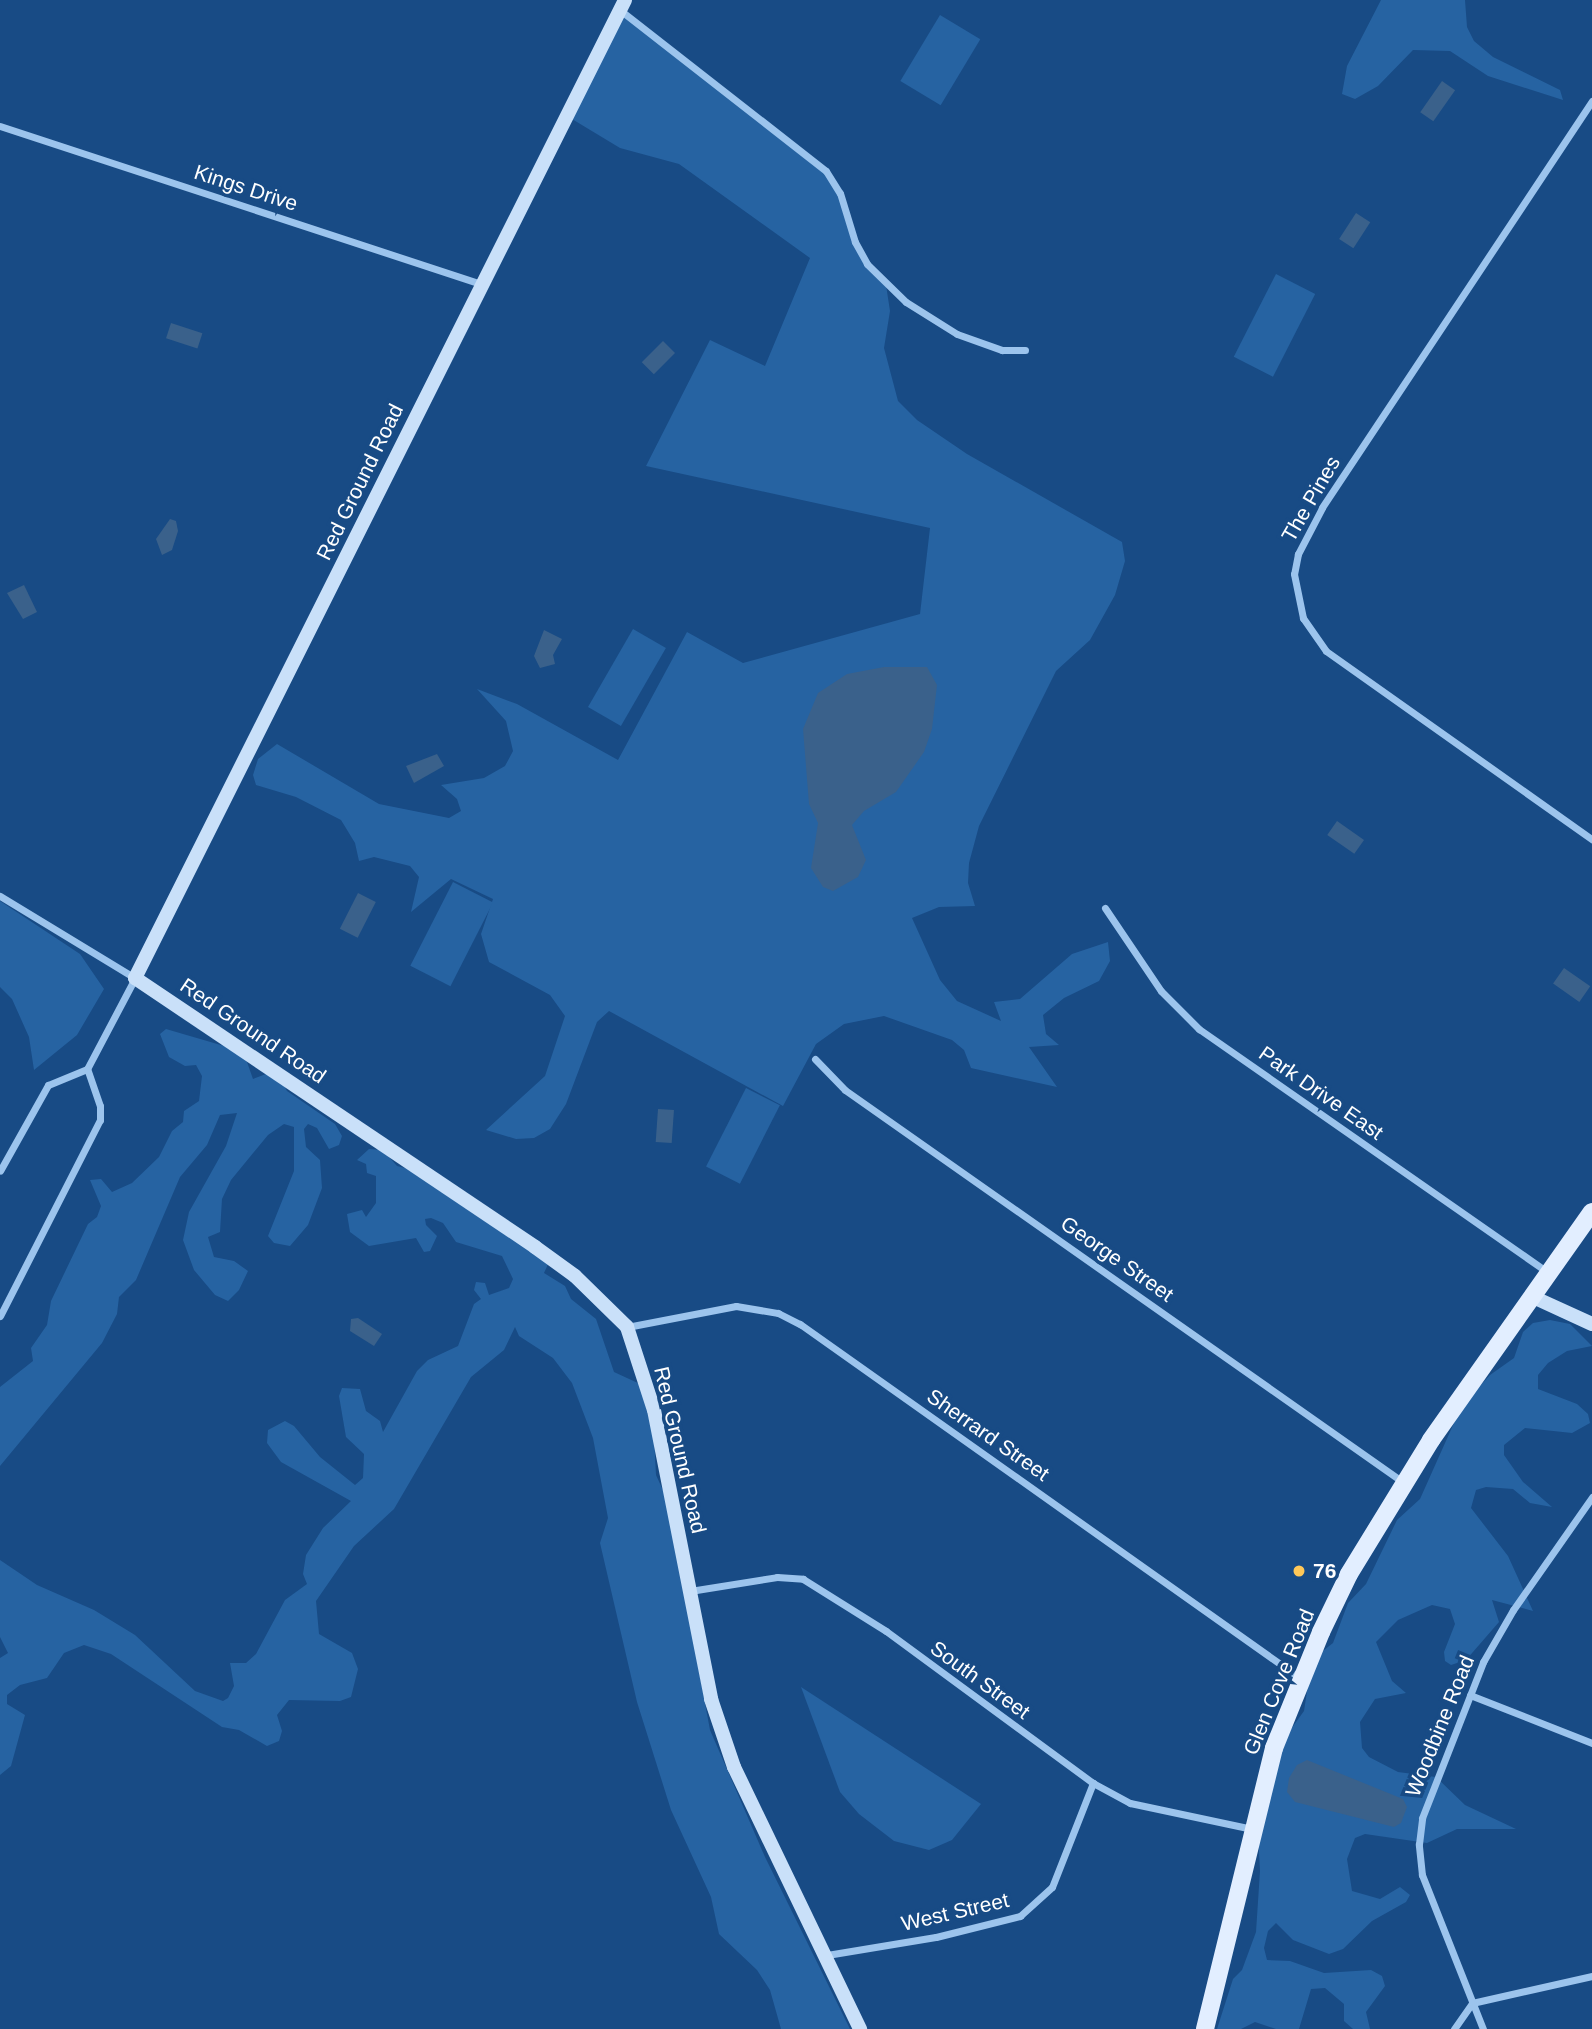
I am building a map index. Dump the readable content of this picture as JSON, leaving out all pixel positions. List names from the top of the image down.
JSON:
{
  "streets": {
    "main road": ["Glen Cove Road"],
    "street": [
      "Kings Drive",
      "Red Ground Road",
      "The Pines",
      "Park Drive East",
      "George Street",
      "Sherrard Street",
      "South Street",
      "Woodbine Road",
      "West Street"
    ]
  },
  "crossings": [
    ["Kings Drive", "Red Ground Road"],
    ["Red Ground Road", "Sherrard Street"],
    ["Red Ground Road", "South Street"],
    ["Red Ground Road", "West Street"],
    ["Park Drive East", "Glen Cove Road"],
    ["George Street", "Glen Cove Road"],
    ["Sherrard Street", "Glen Cove Road"],
    ["South Street", "Glen Cove Road"],
    ["South Street", "West Street"]
  ],
  "places": ["76"]
}
